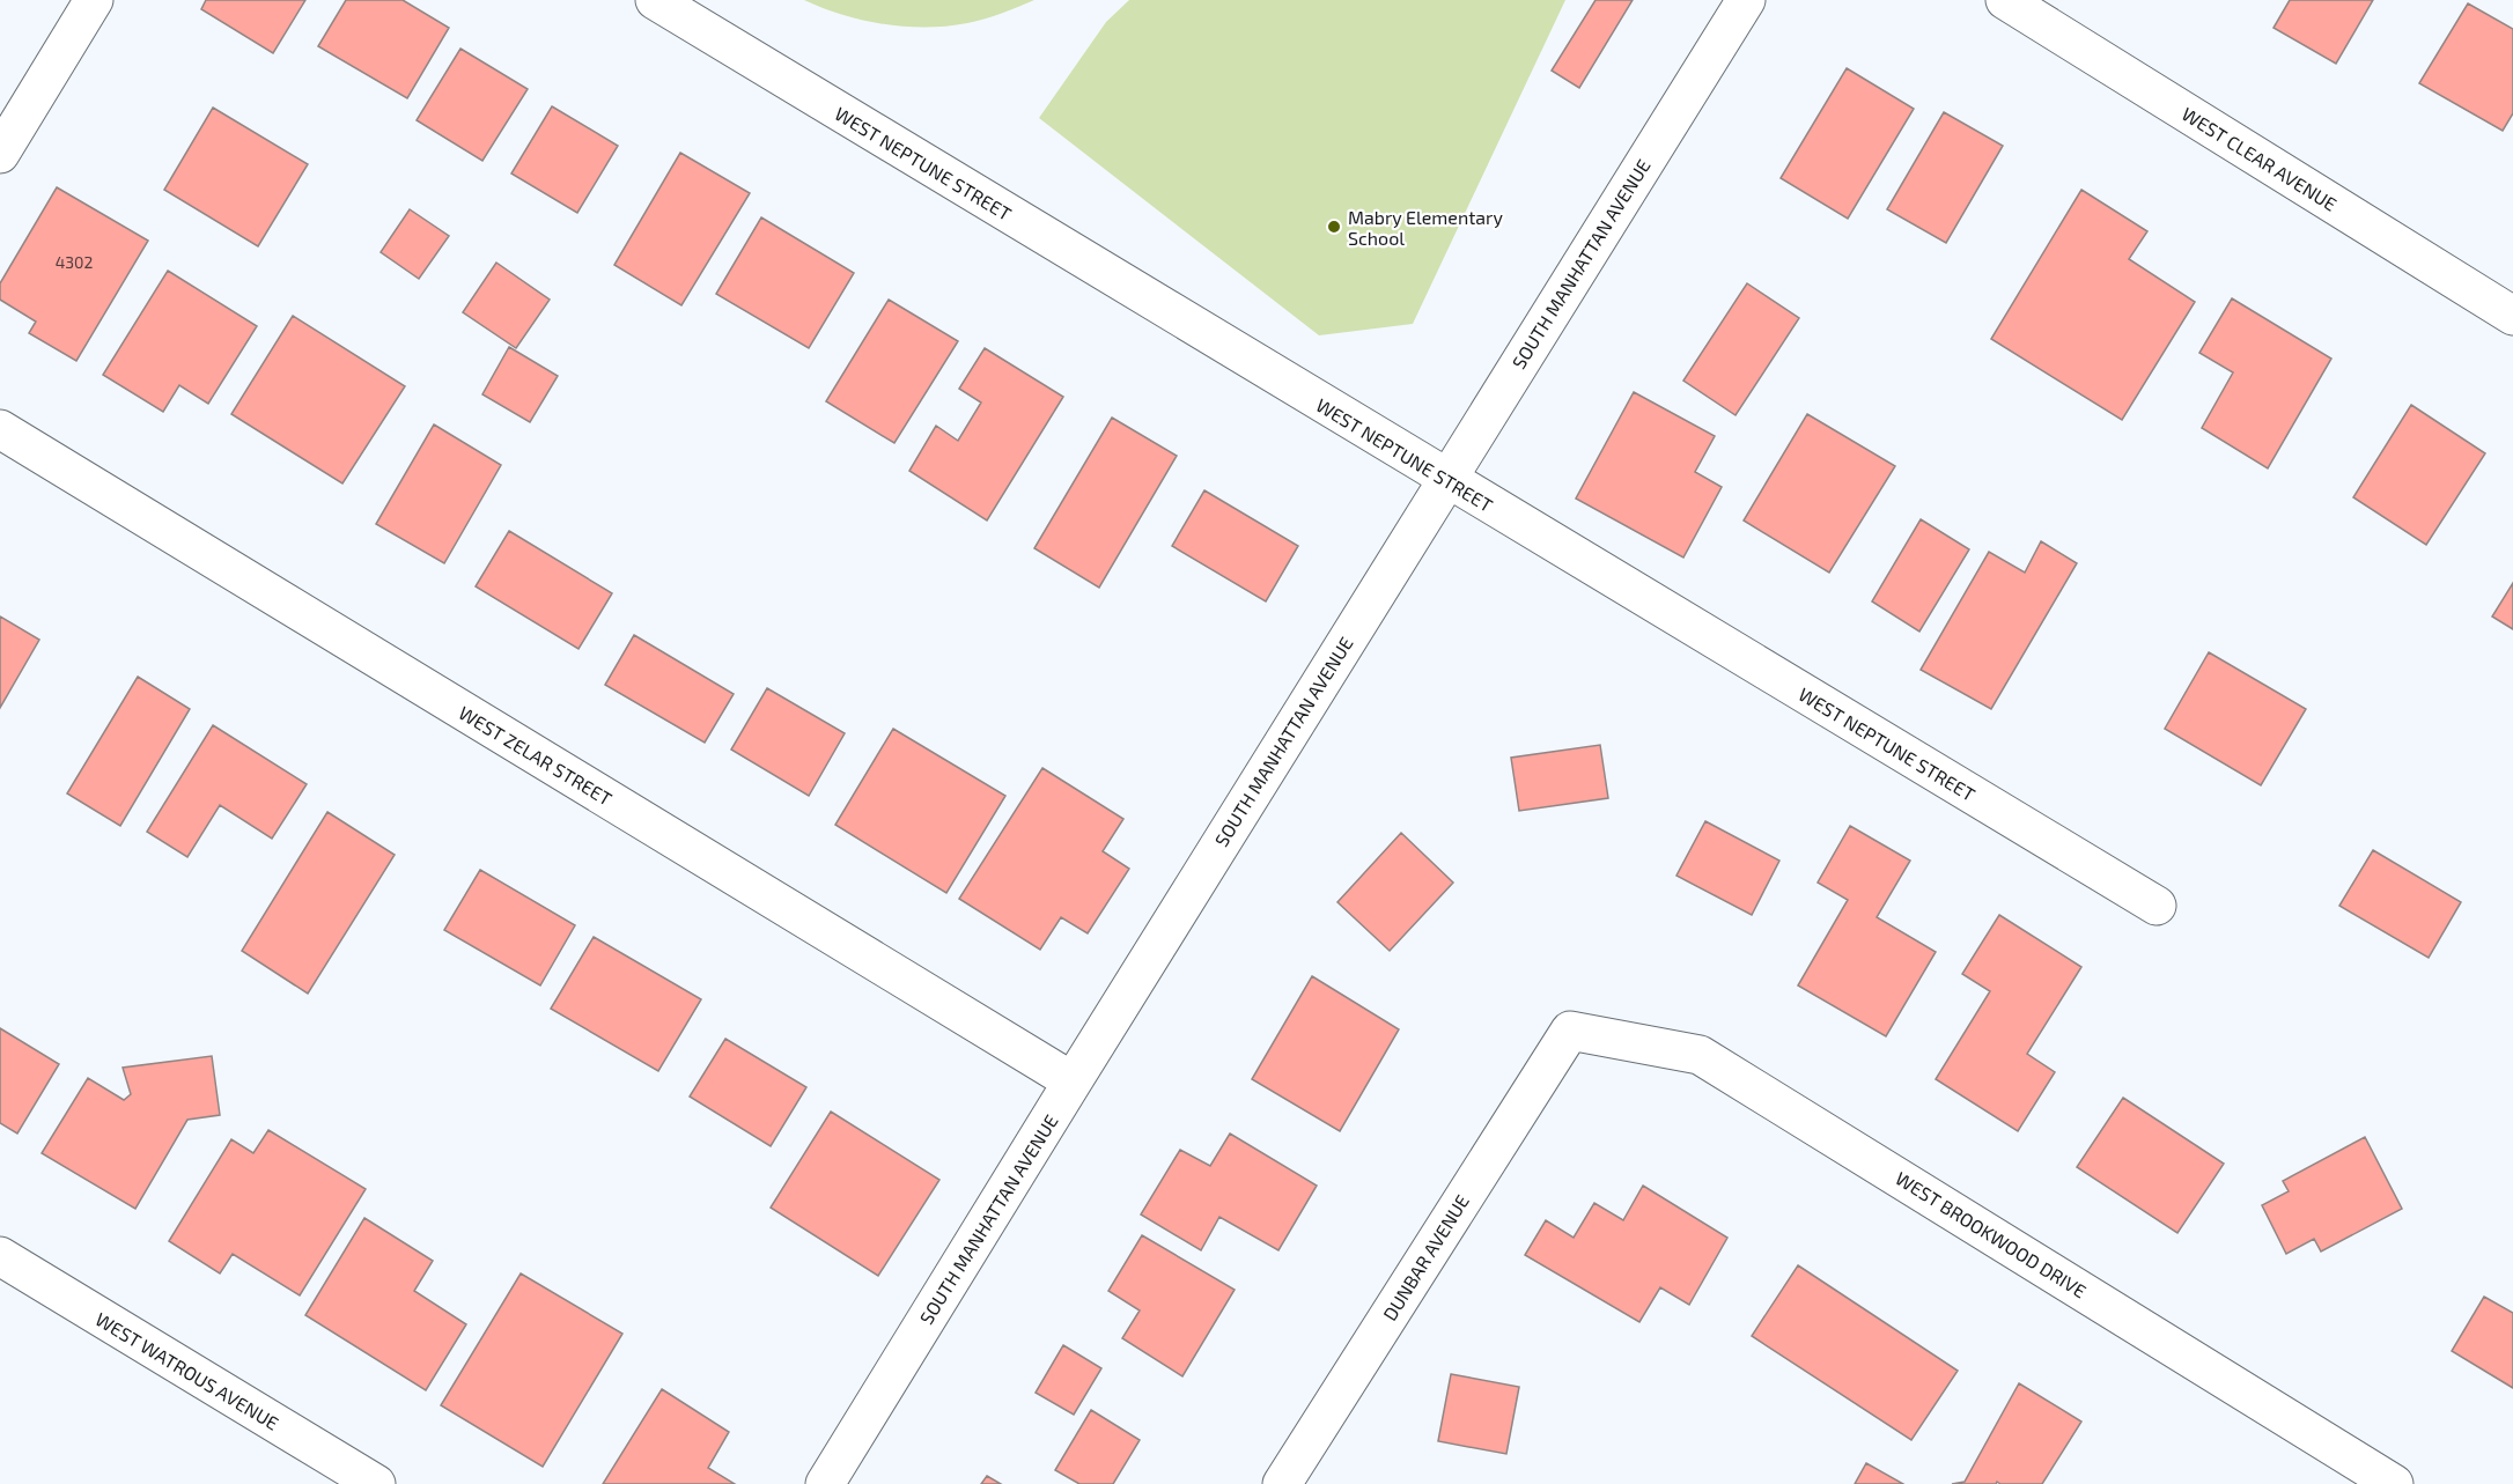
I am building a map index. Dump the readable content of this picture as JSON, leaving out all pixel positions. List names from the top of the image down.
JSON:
{
  "streets": {
    "street": [
      "WEST CLEAR AVENUE",
      "WEST NEPTUNE STREET",
      "SOUTH MANHATTAN AVENUE",
      "WEST ZELAR STREET",
      "WEST BROOKWOOD DRIVE",
      "DUNBAR AVENUE",
      "WEST WATROUS AVENUE"
    ]
  },
  "crossings": [
    ["WEST NEPTUNE STREET", "SOUTH MANHATTAN AVENUE"],
    ["SOUTH MANHATTAN AVENUE", "WEST ZELAR STREET"],
    ["WEST BROOKWOOD DRIVE", "DUNBAR AVENUE"]
  ],
  "places": ["Mabry Elementary School"],
  "house_numbers": ["4302"]
}
